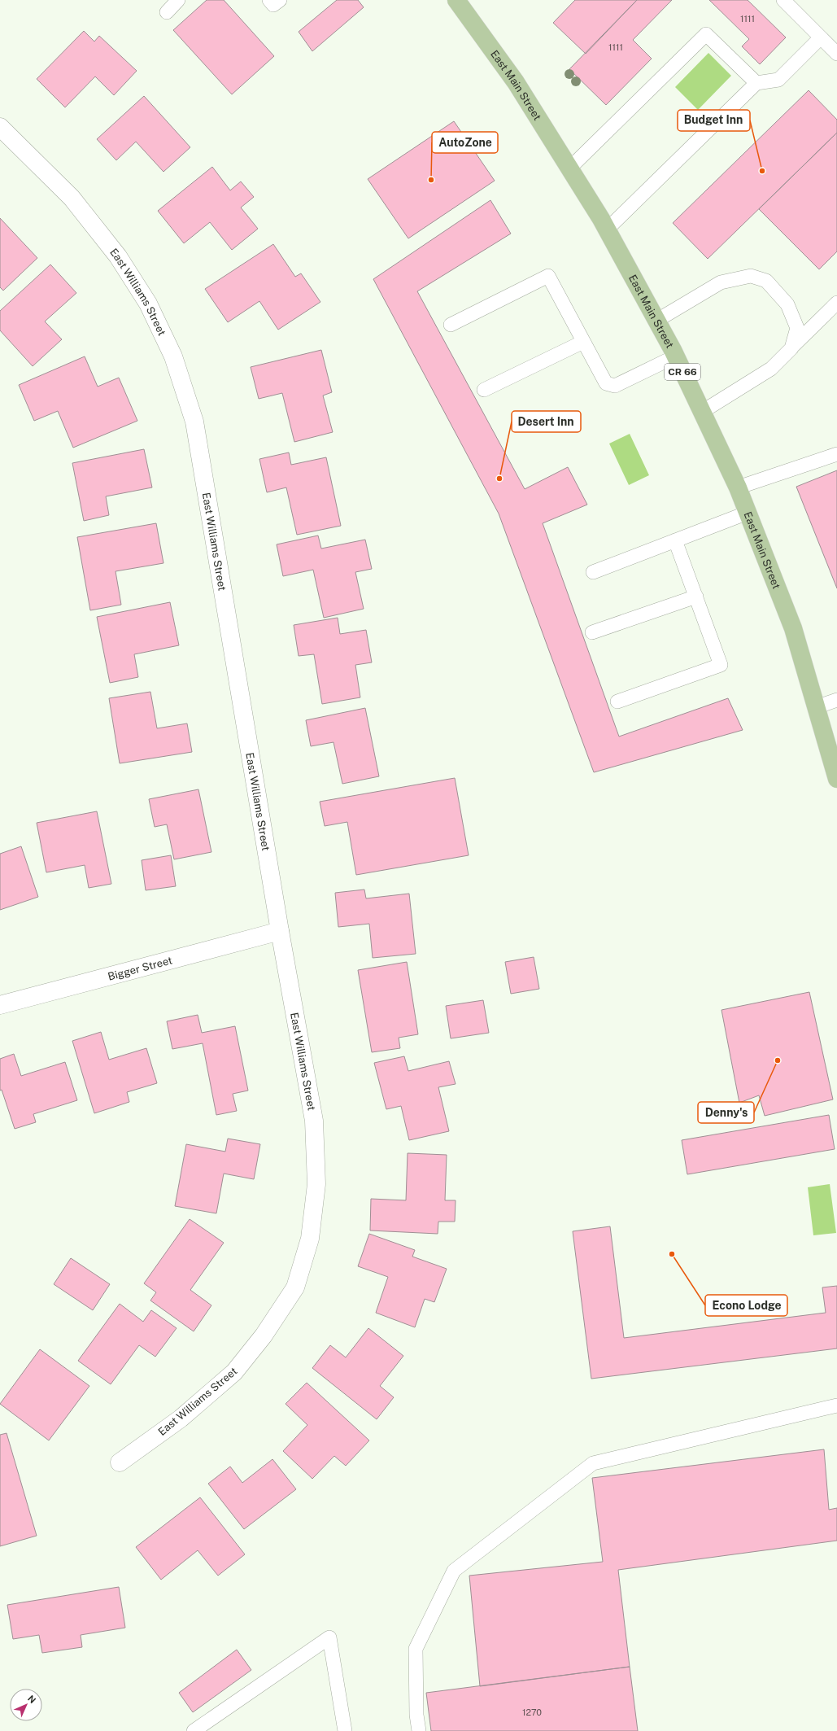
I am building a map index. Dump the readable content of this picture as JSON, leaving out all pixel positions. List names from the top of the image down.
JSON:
{
  "streets": {
    "main road": ["East Main Street", "CR 66"],
    "street": ["East Williams Street", "Bigger Street"]
  },
  "crossings": [
    ["East Williams Street", "Bigger Street"]
  ],
  "places": [
    "Budget Inn",
    "AutoZone",
    "Desert Inn",
    "Denny's",
    "Econo Lodge"
  ],
  "house_numbers": ["1111", "1111", "1270"],
  "north": "top right"
}
